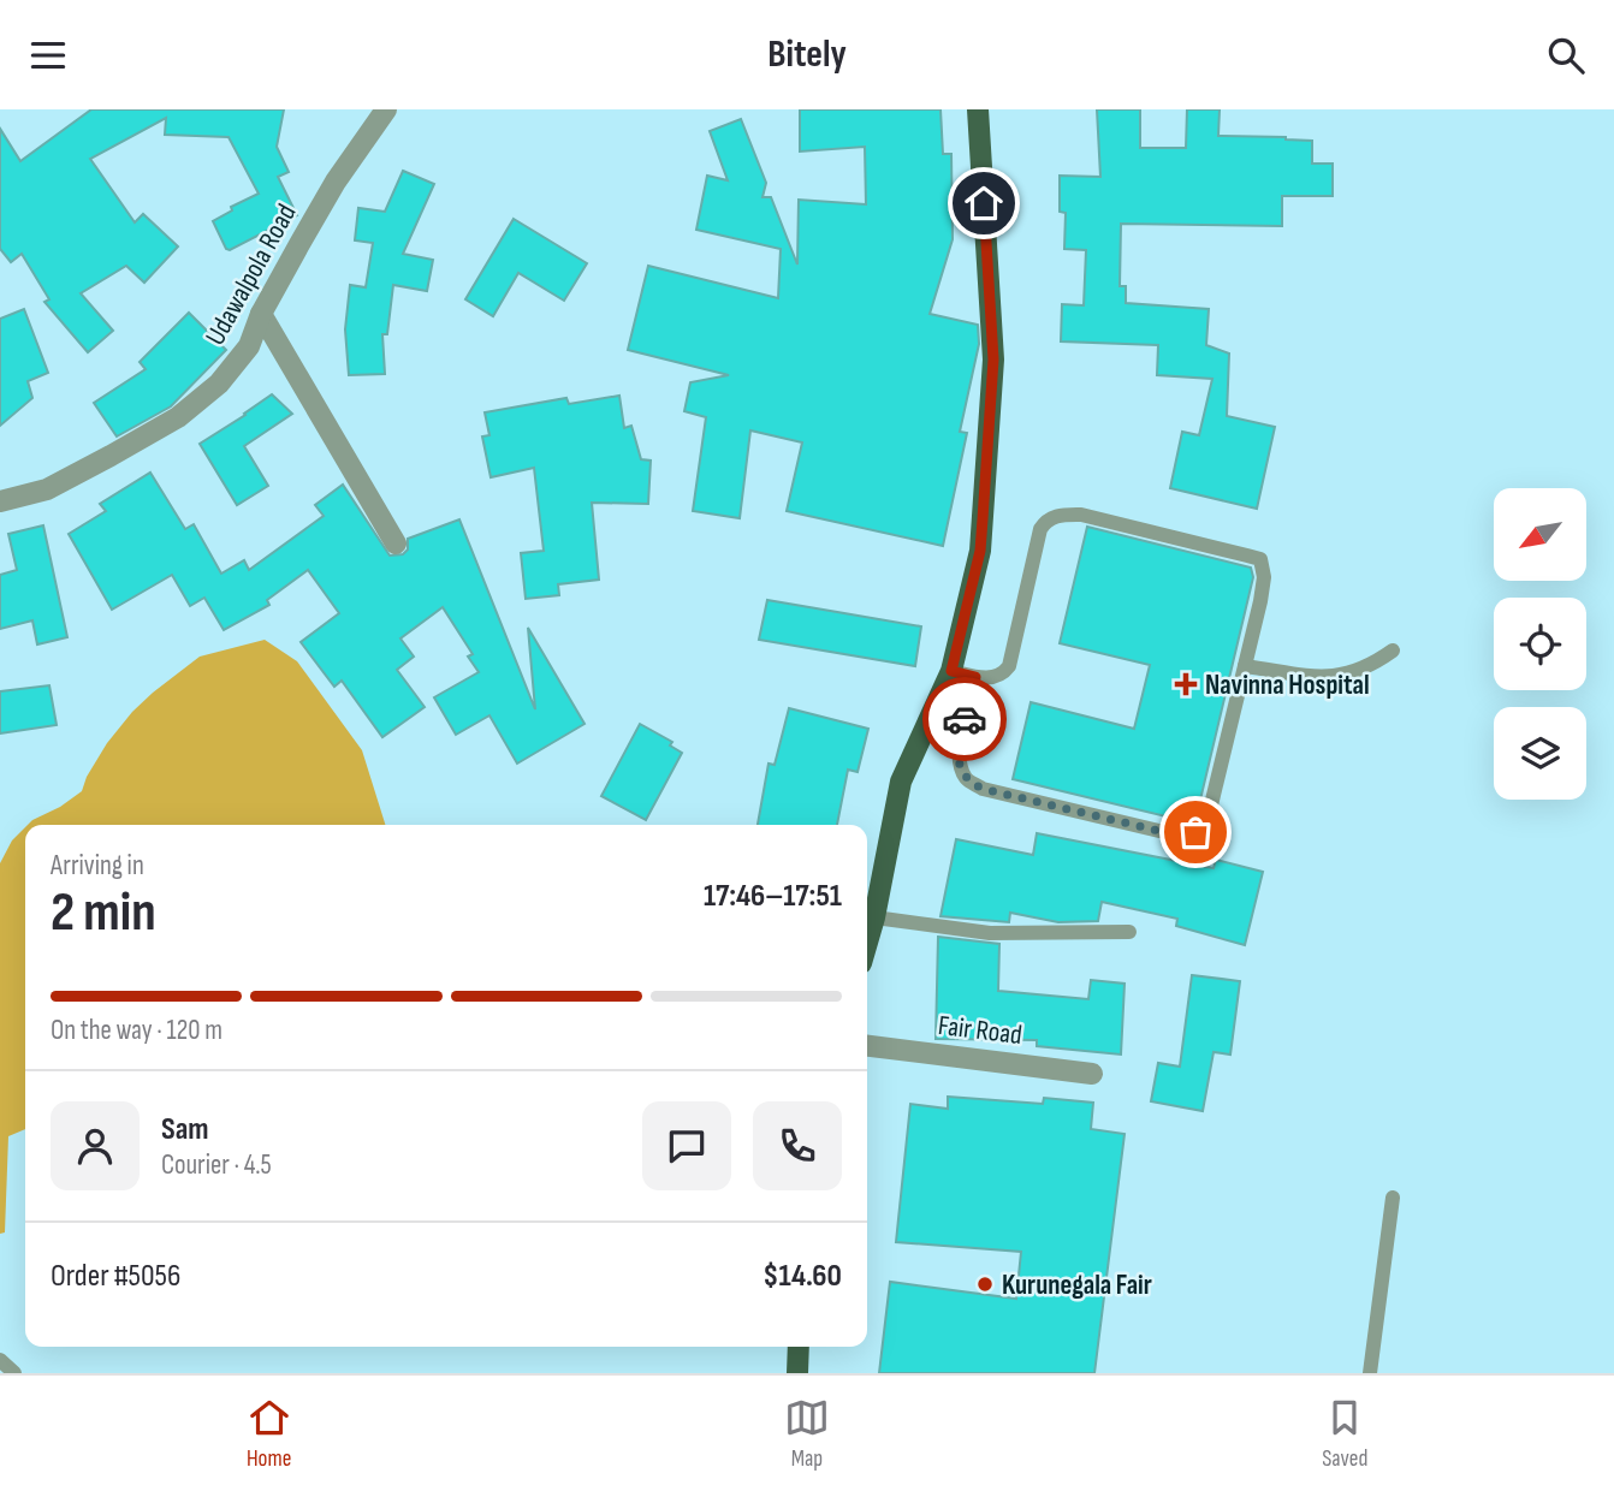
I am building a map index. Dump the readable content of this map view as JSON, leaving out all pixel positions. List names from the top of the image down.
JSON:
{
  "streets": {
    "street": ["Udawalpola Road", "Fair Road"]
  },
  "places": {
    "health": ["Navinna Hospital"],
    "other": ["Kurunegala Fair"]
  },
  "north": "bottom left",
  "page": {
    "header": "Bitely",
    "heading": ["2 min", "Arriving in", "17:46–17:51"],
    "panel": [
      "Sam",
      "Courier · 4.5",
      "Order #5056",
      "$14.60"
    ],
    "bar": "On the way · 120 m",
    "tabs": ["Home", "Map", "Saved"]
  }
}
